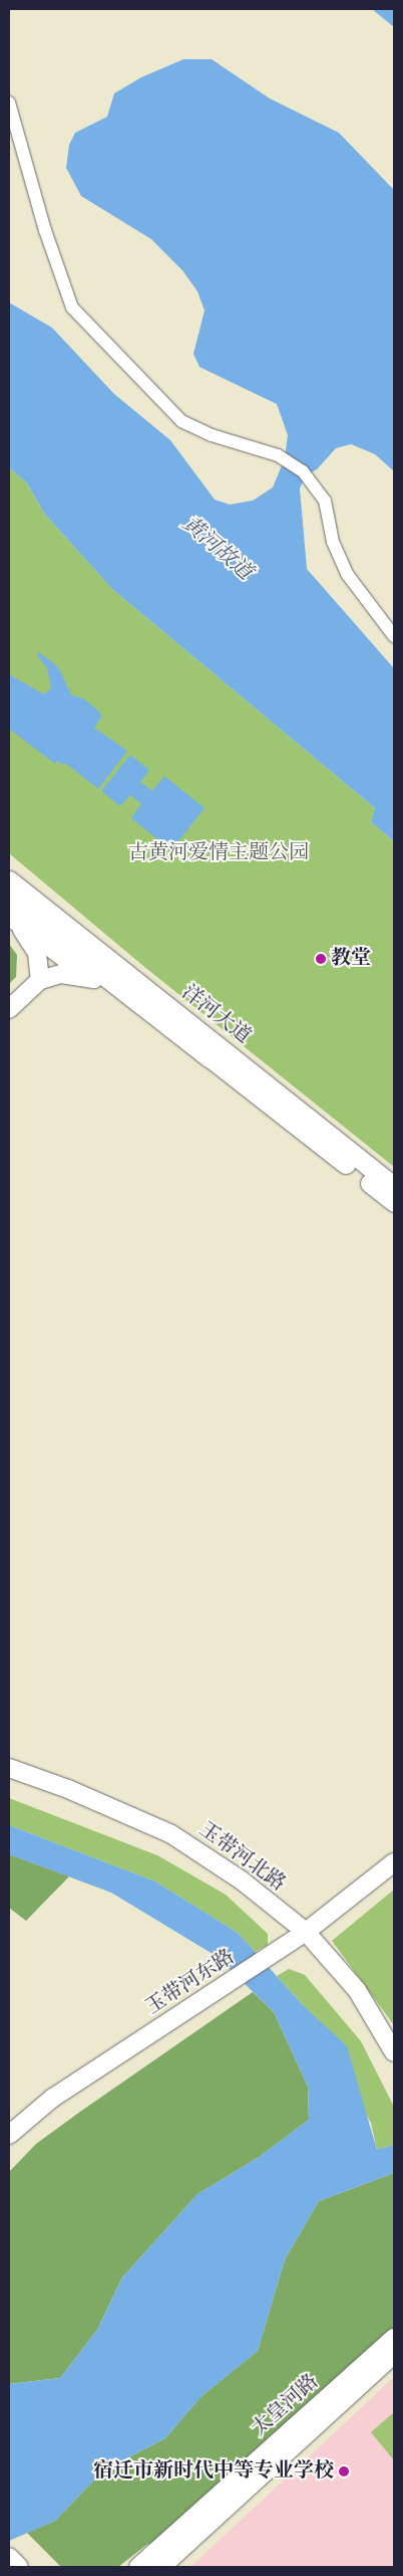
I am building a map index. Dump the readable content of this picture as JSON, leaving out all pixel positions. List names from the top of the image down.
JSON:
{
  "streets": {
    "main road": ["洋河大道"],
    "street": ["玉带河北路", "玉带河东路", "太皇河路"]
  },
  "crossings": [
    ["玉带河北路", "玉带河东路"]
  ],
  "water": ["黄河故道"],
  "parks": ["古黄河爱情主题公园"],
  "places": ["教堂", "宿迁市新时代中等专业学校"]
}
